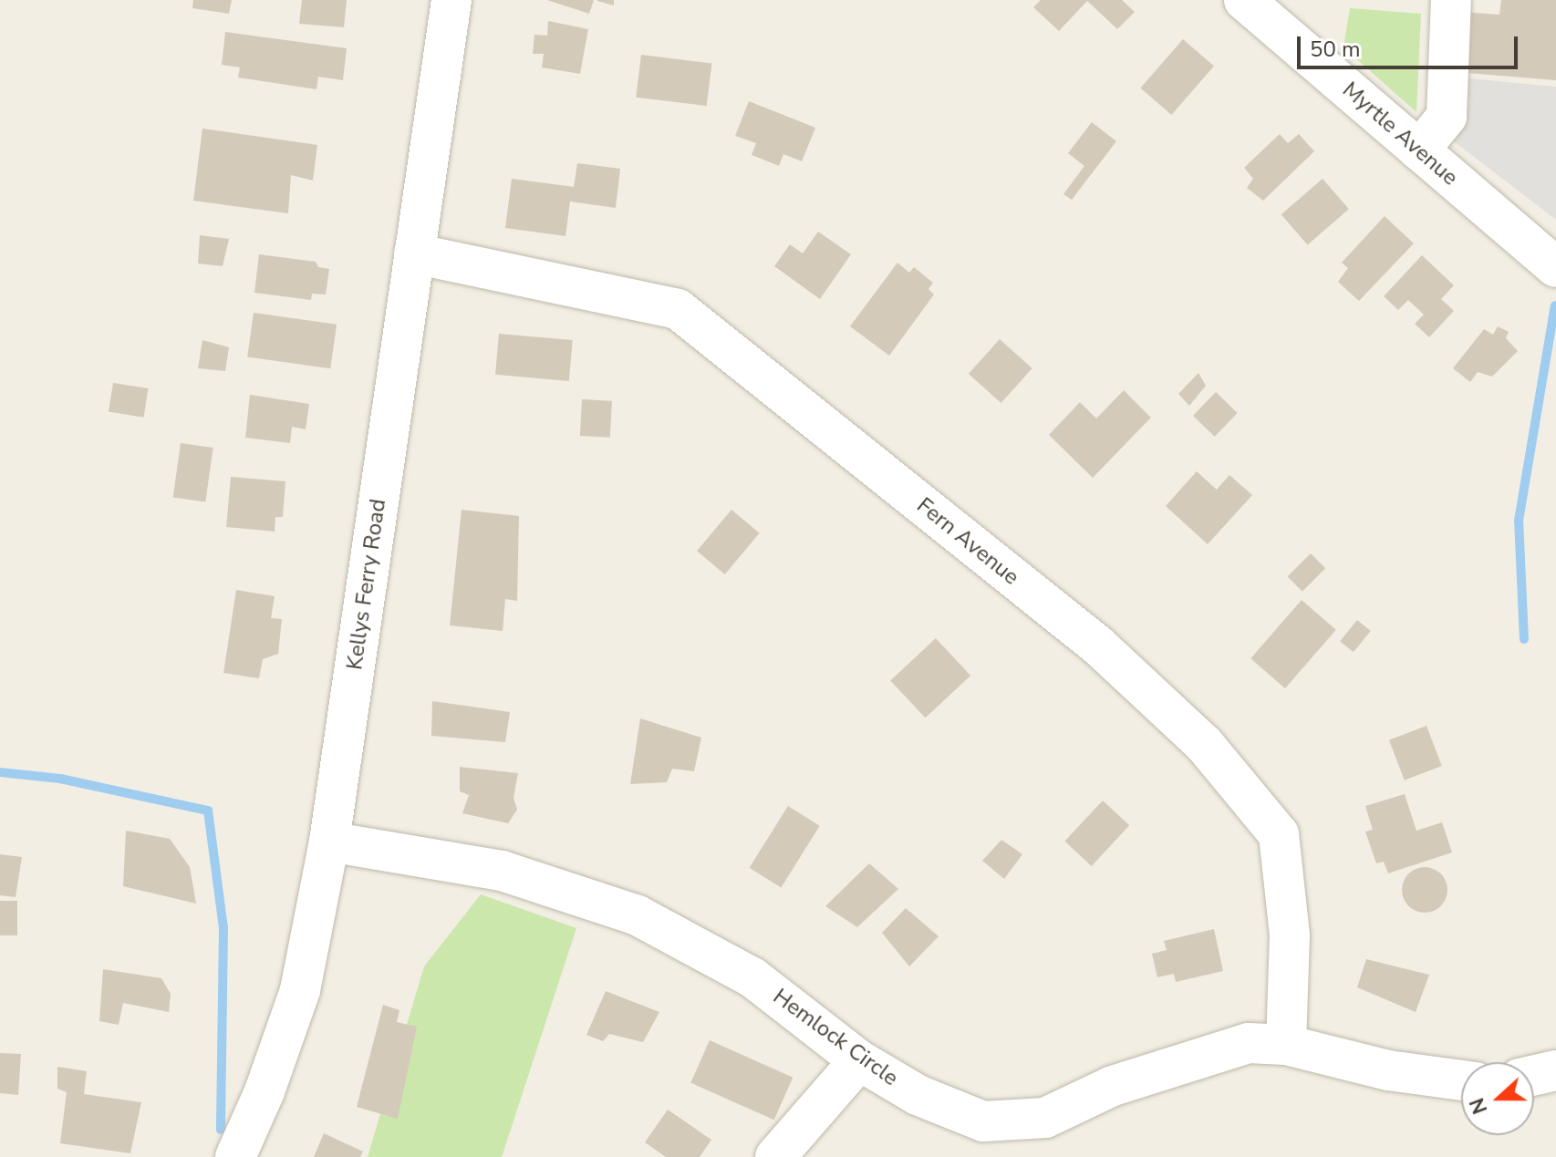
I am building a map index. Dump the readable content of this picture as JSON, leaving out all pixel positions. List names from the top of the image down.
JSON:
{
  "streets": {
    "street": [
      "Myrtle Avenue",
      "Fern Avenue",
      "Kellys Ferry Road",
      "Hemlock Circle"
    ]
  },
  "crossings": [
    ["Fern Avenue", "Kellys Ferry Road"],
    ["Fern Avenue", "Hemlock Circle"],
    ["Kellys Ferry Road", "Hemlock Circle"]
  ],
  "scale_bar": "50 m",
  "north": "left"
}
